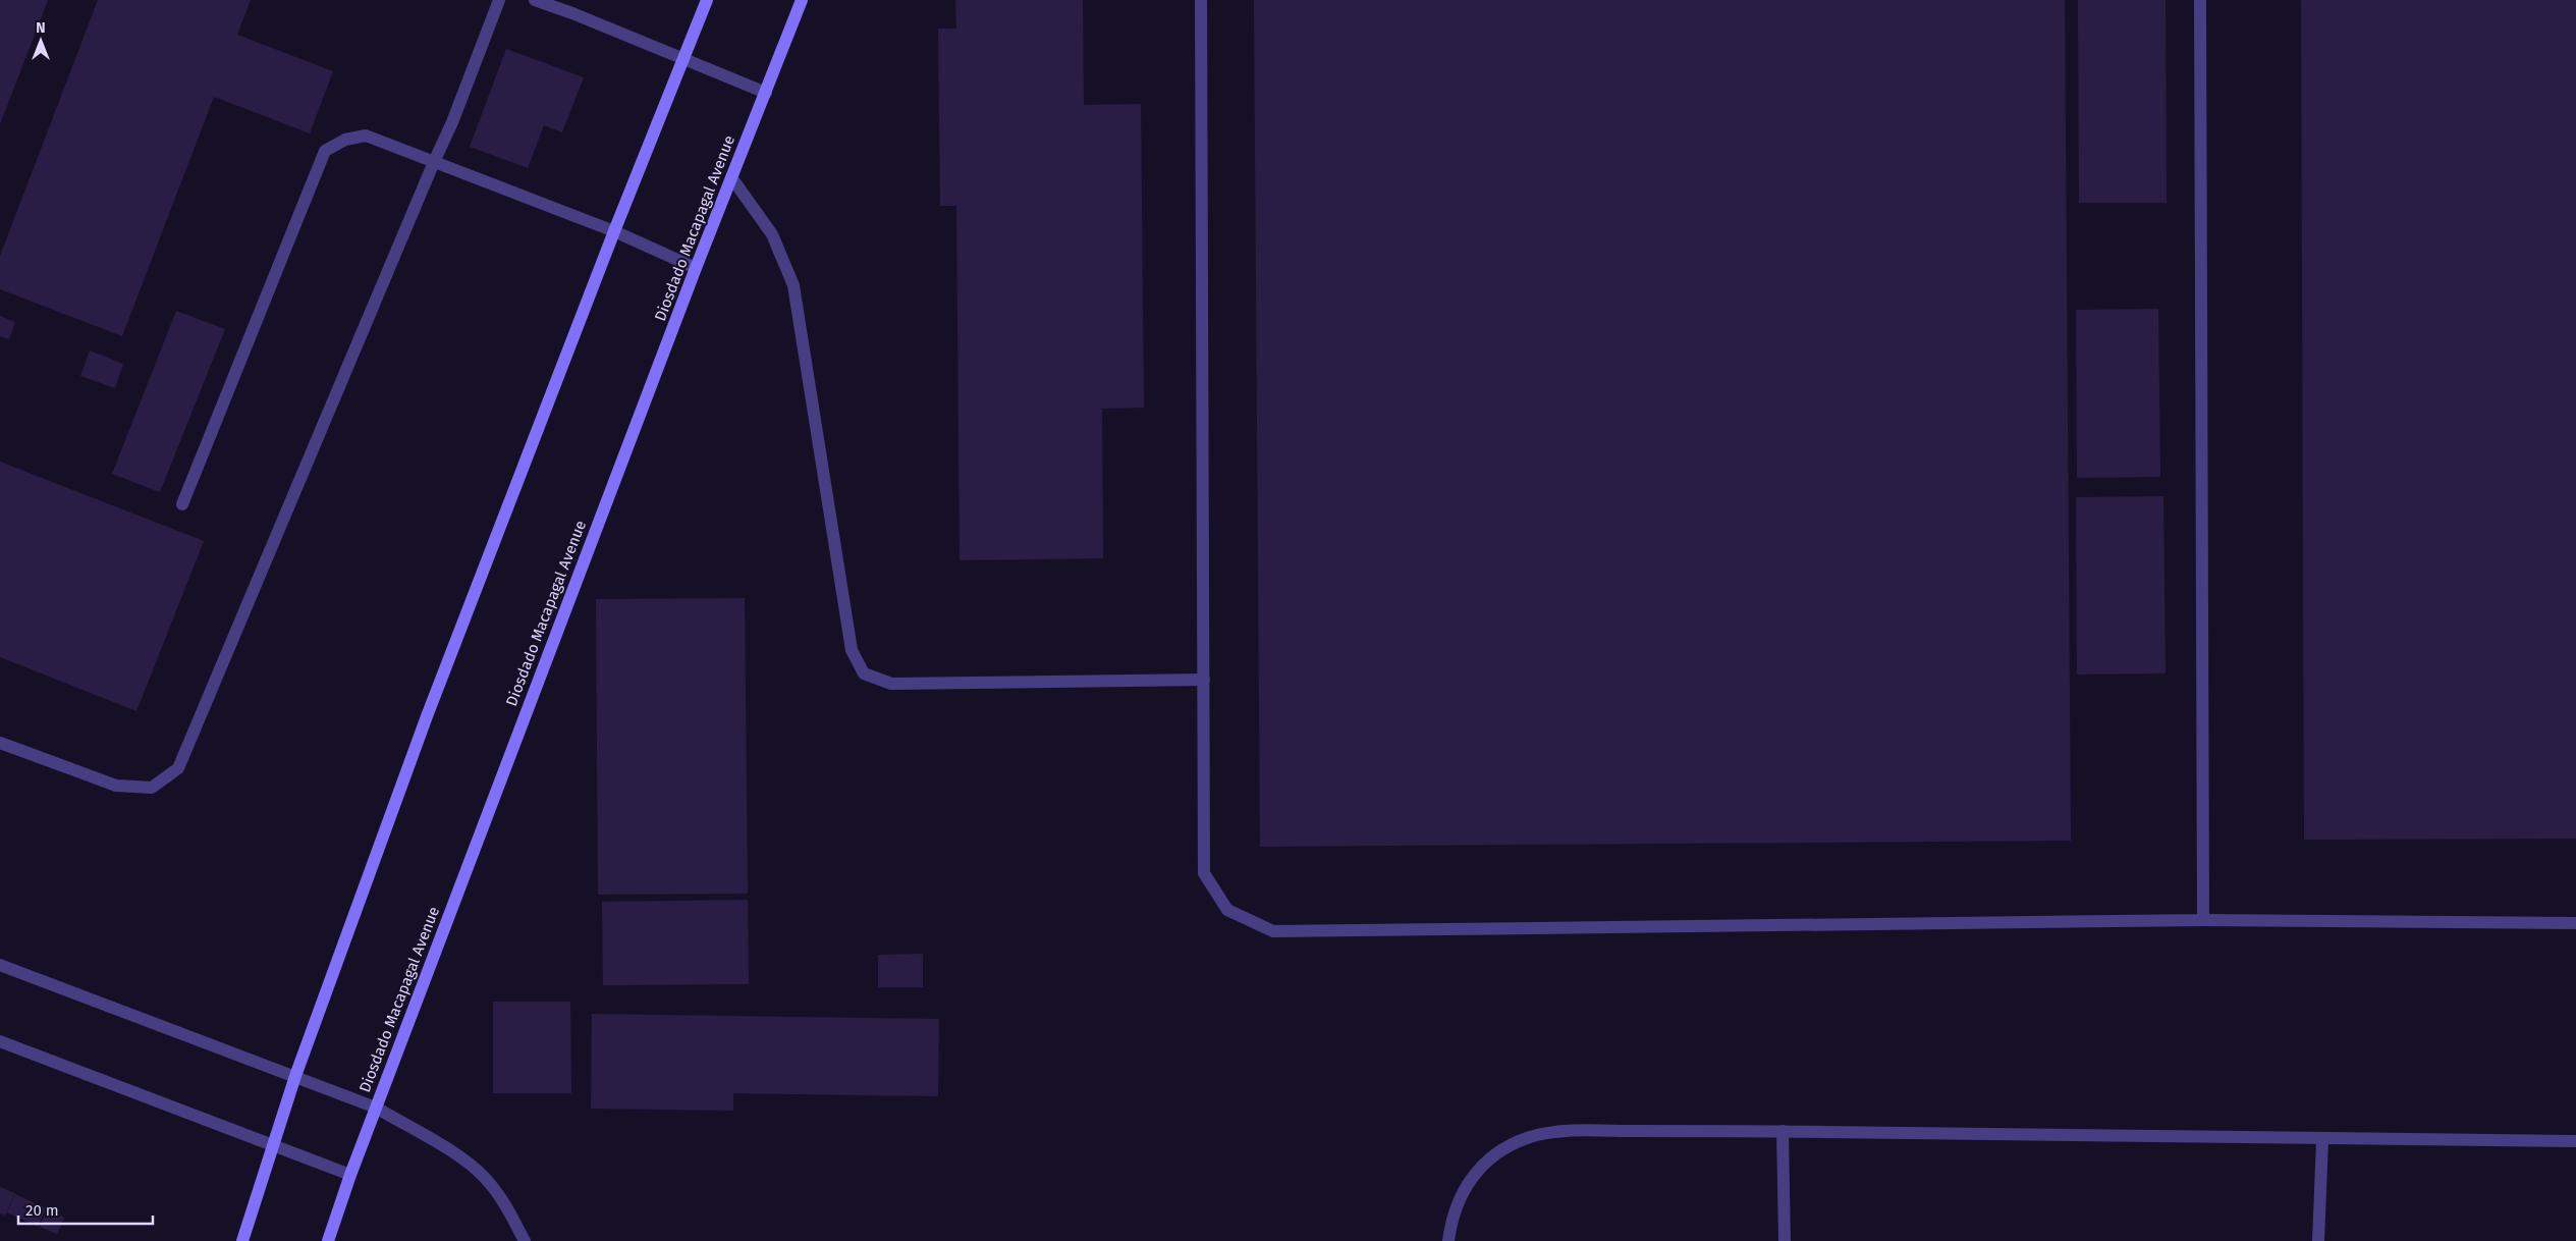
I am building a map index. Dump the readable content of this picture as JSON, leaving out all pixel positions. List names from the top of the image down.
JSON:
{
  "streets": {
    "main road": ["Diosdado Macapagal Avenue"]
  },
  "scale_bar": "20 m",
  "north": "top"
}
